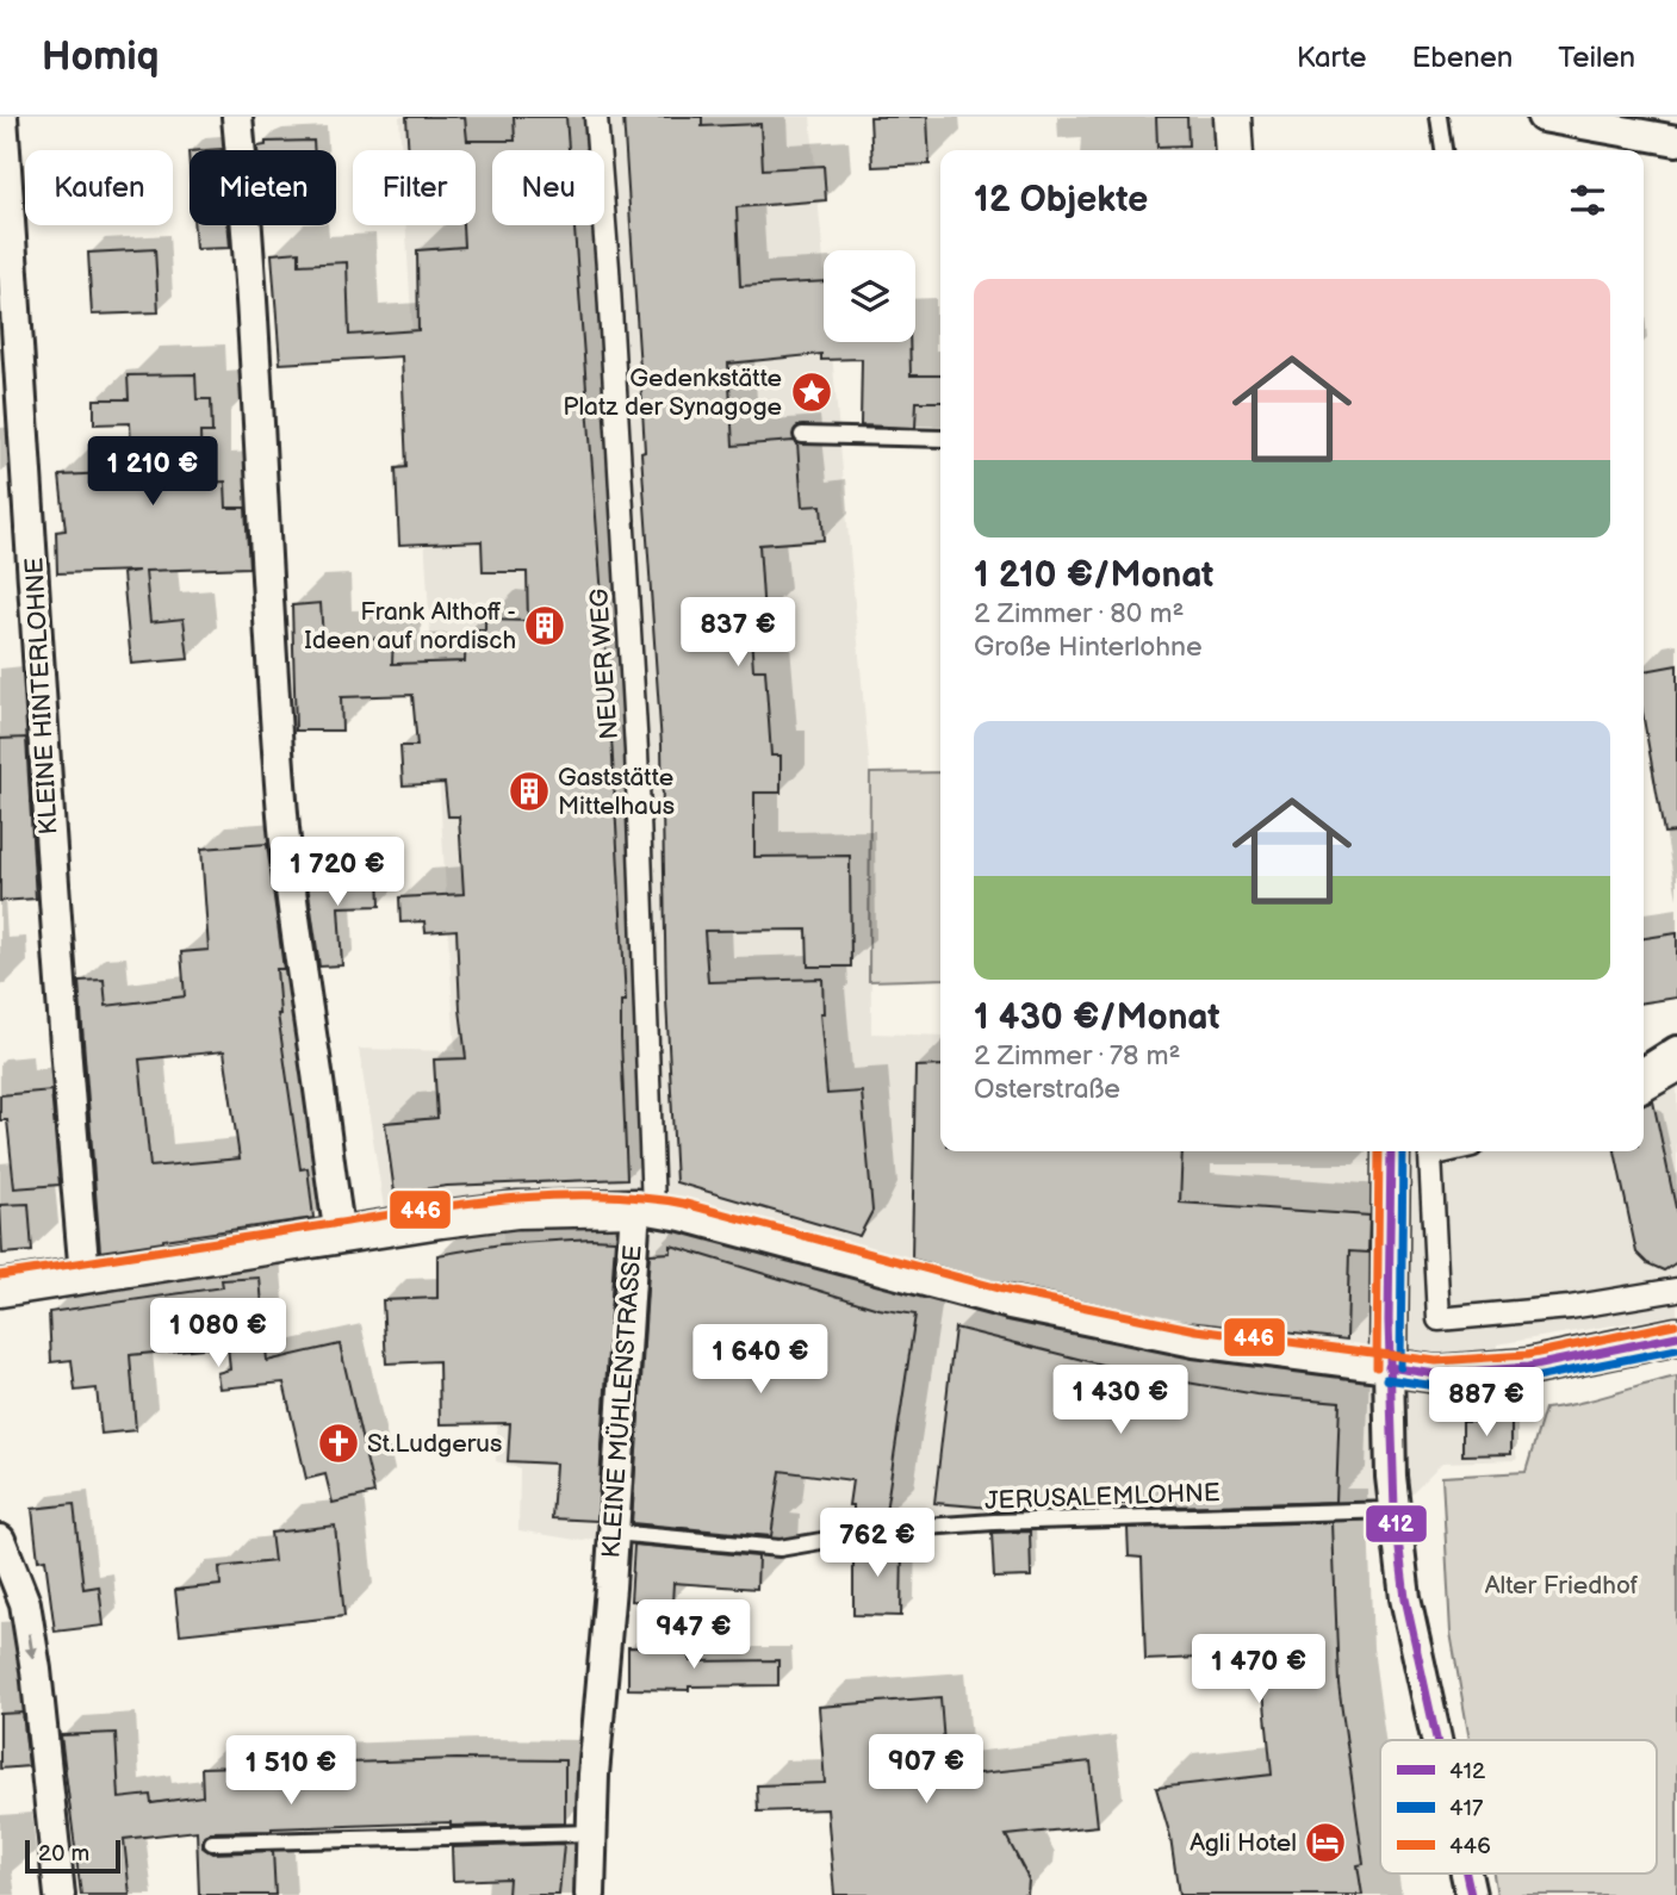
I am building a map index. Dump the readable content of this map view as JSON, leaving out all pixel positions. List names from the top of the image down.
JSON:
{
  "streets": {
    "street": ["NEUER WEG", "KLEINE HINTERLOHNE", "KLEINE MÜHLENSTRASSE"],
    "lane": ["JERUSALEMLOHNE"]
  },
  "crossings": [
    ["NEUER WEG", "KLEINE MÜHLENSTRASSE"],
    ["KLEINE MÜHLENSTRASSE", "JERUSALEMLOHNE"]
  ],
  "parks": ["Alter Friedhof"],
  "places": {
    "place": ["Gedenkstätte Platz der Synagoge"],
    "building": ["Frank Althoff - Ideen auf nordisch", "Gaststätte Mittelhaus"],
    "church": ["St.Ludgerus"],
    "hotel": ["Agli Hotel"]
  },
  "lines": ["transit line 412", "transit line 417", "transit line 446"],
  "legend": ["412", "417", "446"],
  "scale_bar": "20 m",
  "page": {
    "header": "Homiq",
    "nav": ["Karte", "Ebenen", "Teilen"],
    "chip": [
      "Kaufen",
      "Mieten",
      "Filter",
      "Neu"
    ],
    "heading": "12 Objekte",
    "list": [
      {
        "name": "1 210 €/Monat",
        "note": "2 Zimmer · 80 m² · Große Hinterlohne"
      },
      {
        "name": "1 430 €/Monat",
        "note": "2 Zimmer · 78 m² · Osterstraße"
      }
    ],
    "price": [
      "1 210 €",
      "837 €",
      "1 720 €",
      "1 080 €",
      "1 640 €",
      "1 430 €",
      "887 €",
      "762 €",
      "947 €",
      "1 470 €",
      "907 €",
      "1 510 €"
    ],
    "scale": "20 m"
  }
}
